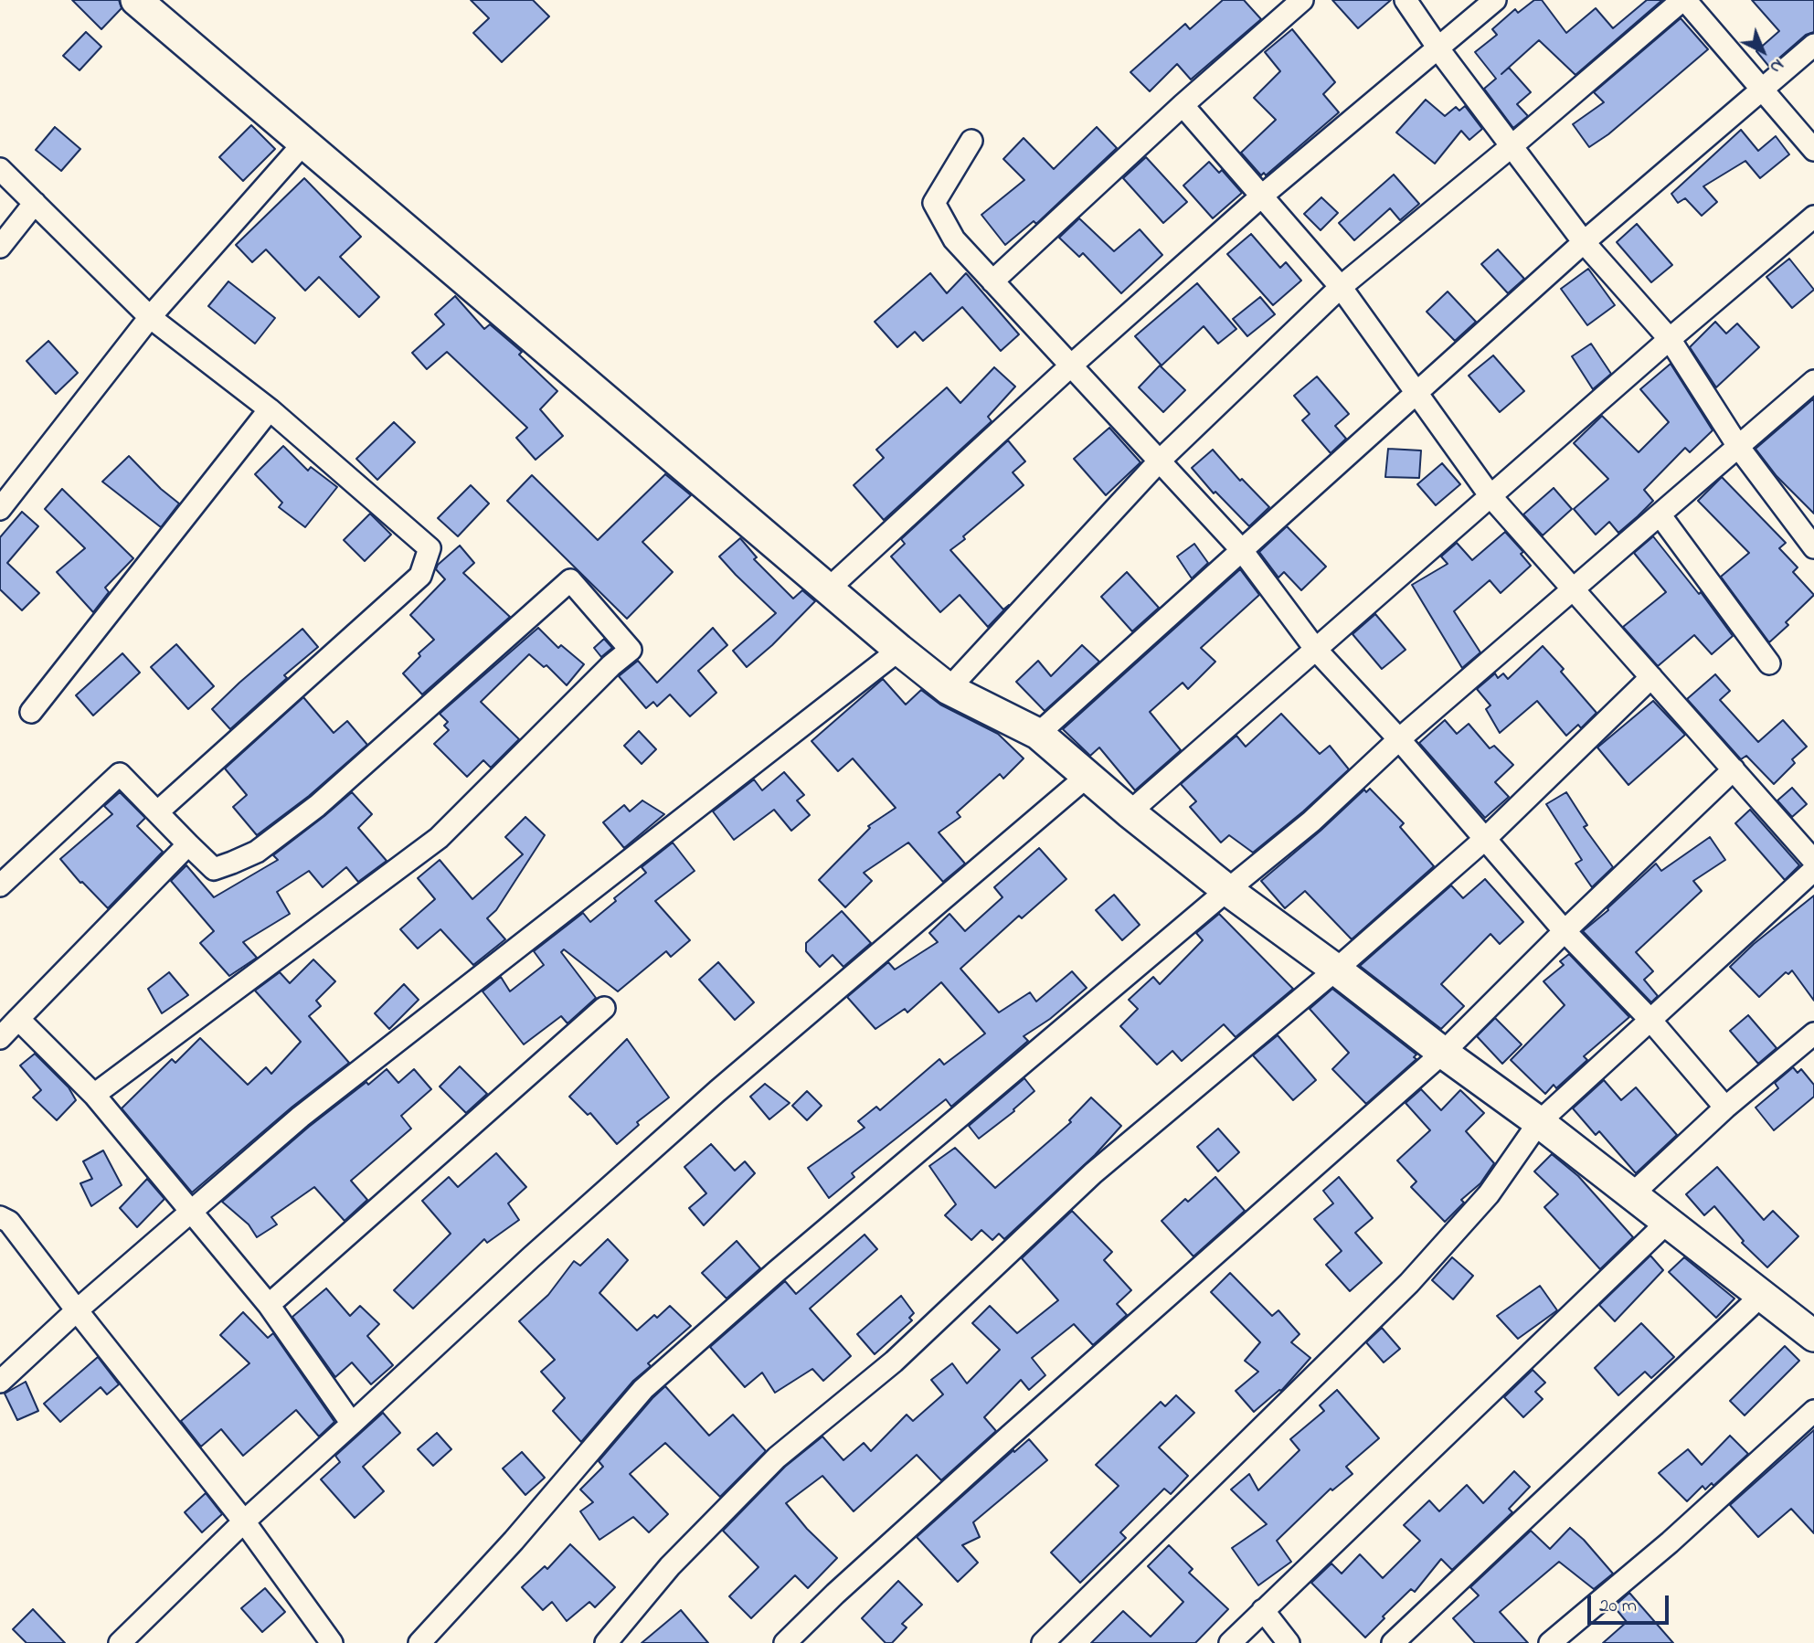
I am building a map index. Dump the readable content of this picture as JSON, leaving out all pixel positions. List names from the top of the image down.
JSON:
{
  "scale_bar": "20 m",
  "north": "bottom right"
}
